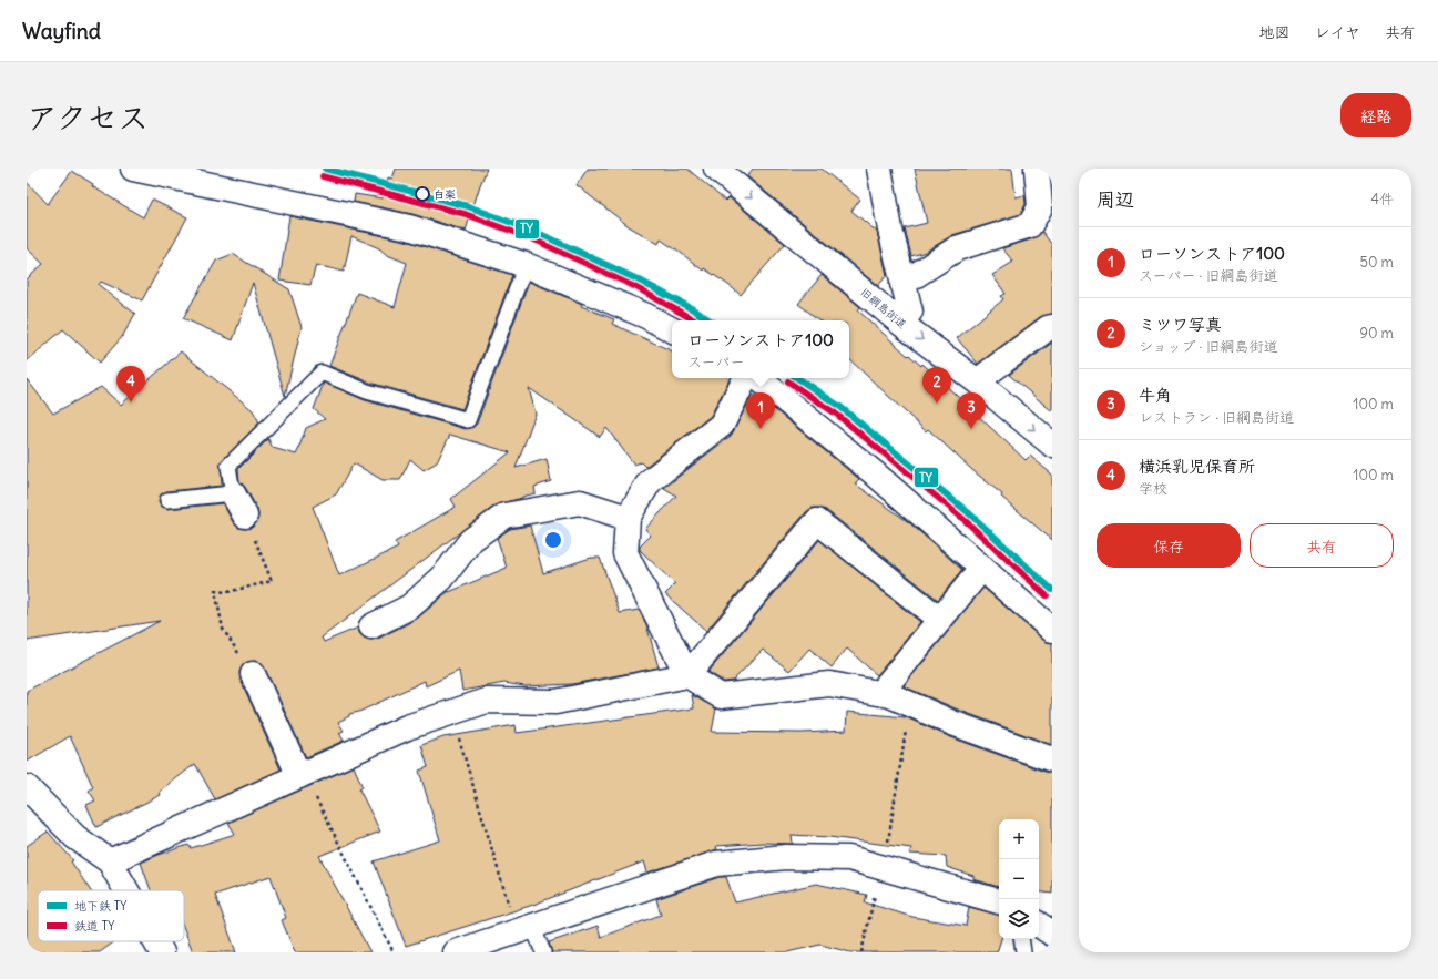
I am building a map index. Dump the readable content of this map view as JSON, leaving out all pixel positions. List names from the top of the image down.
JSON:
{
  "streets": {
    "street": ["旧綱島街道"]
  },
  "places": ["白楽"],
  "lines": ["metro line TY", "rail line TY"],
  "legend": ["地下鉄 TY", "鉄道 TY"],
  "page": {
    "header": "Wayfind",
    "nav": ["地図", "レイヤ", "共有"],
    "title": "アクセス",
    "buttons": [
      "経路",
      ["保存", "共有"]
    ],
    "heading": ["周辺", "4件"],
    "list": [
      {
        "mark": "1",
        "name": "ローソンストア100",
        "note": "スーパー · 旧綱島街道",
        "value": "50 m"
      },
      {
        "mark": "2",
        "name": "ミツワ写真",
        "note": "ショップ · 旧綱島街道",
        "value": "90 m"
      },
      {
        "mark": "3",
        "name": "牛角",
        "note": "レストラン · 旧綱島街道",
        "value": "100 m"
      },
      {
        "mark": "4",
        "name": "横浜乳児保育所",
        "note": "学校",
        "value": "100 m"
      }
    ],
    "popup": ["ローソンストア100", "スーパー"],
    "pins": [
      "4",
      "2",
      "1",
      "3"
    ],
    "map_buttons": ["+", "−"]
  }
}
